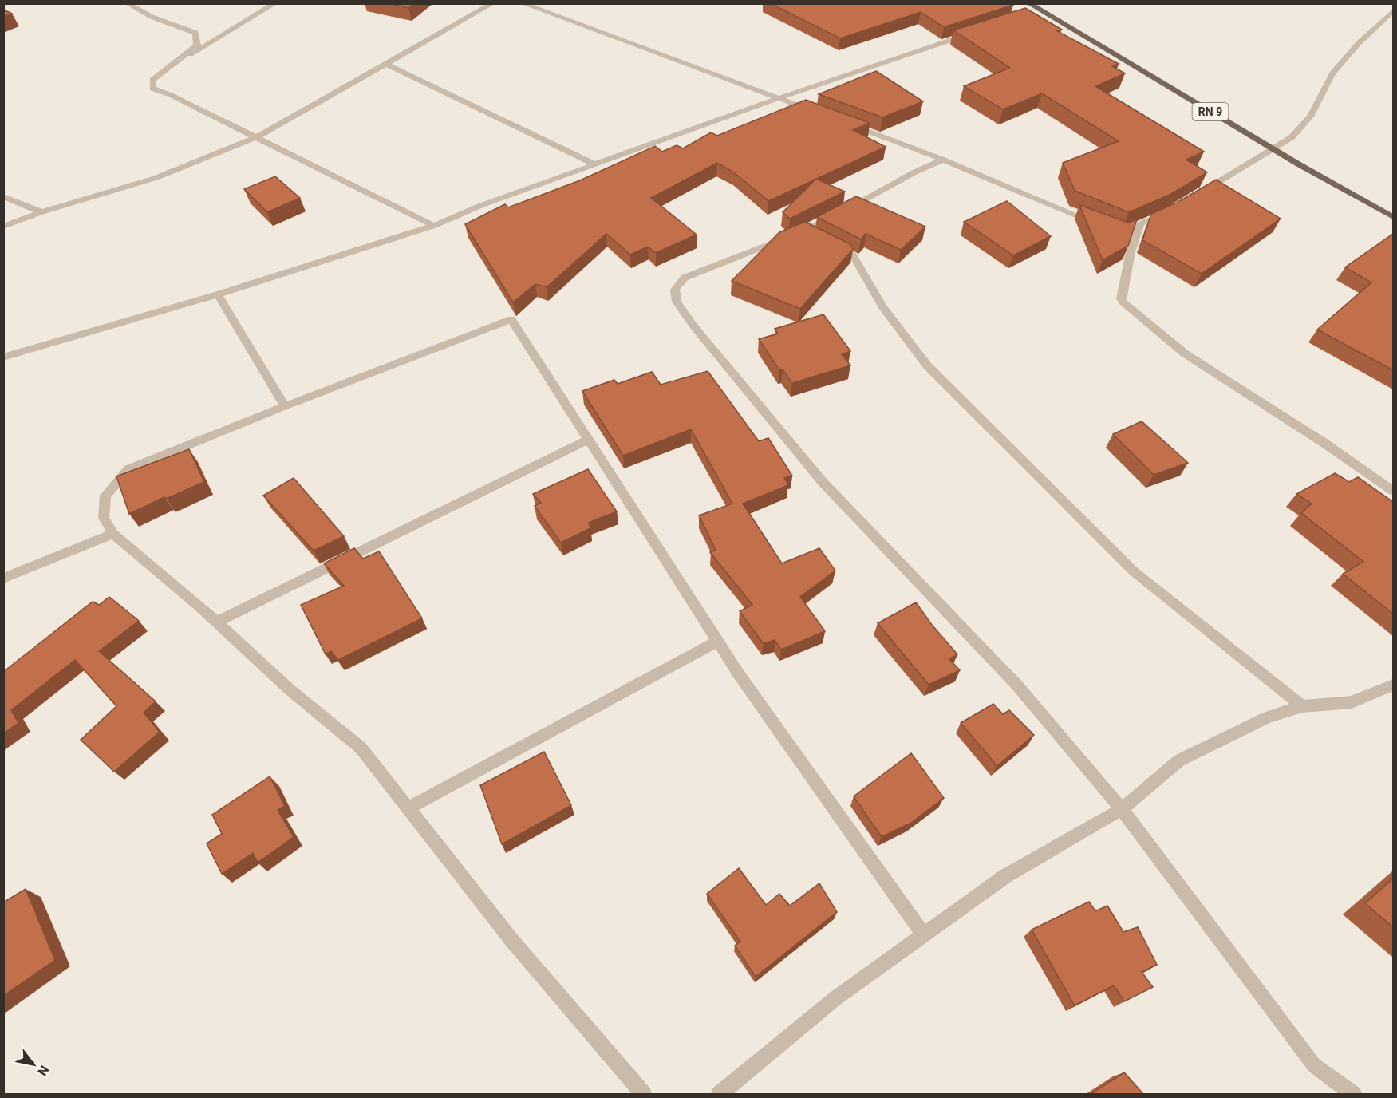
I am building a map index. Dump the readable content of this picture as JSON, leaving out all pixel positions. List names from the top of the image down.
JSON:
{
  "streets": {
    "main road": ["RN 9"]
  },
  "north": "bottom right"
}
